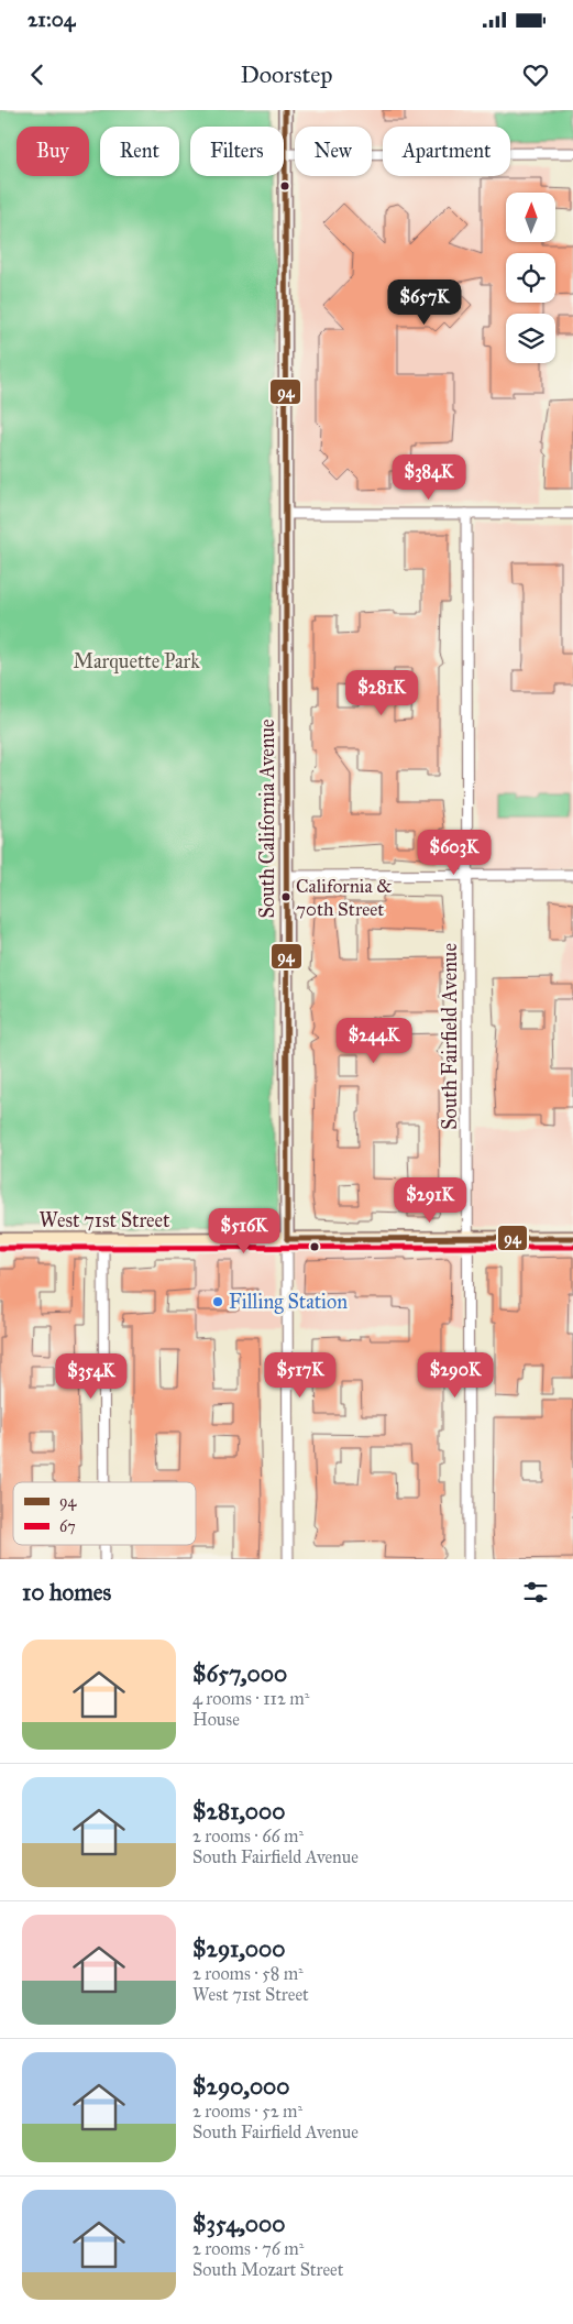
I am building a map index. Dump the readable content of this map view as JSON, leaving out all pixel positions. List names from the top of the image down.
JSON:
{
  "streets": {
    "main road": ["West 71st Street"],
    "street": ["South California Avenue", "South Fairfield Avenue"]
  },
  "crossings": [
    ["South California Avenue", "West 71st Street"],
    ["South Fairfield Avenue", "West 71st Street"]
  ],
  "parks": ["Marquette Park"],
  "places": ["California & 70th Street", "Filling Station"],
  "lines": ["transit line 94", "transit line 67"],
  "legend": ["94", "67"],
  "north": "top",
  "page": {
    "status": "21:04",
    "header": "Doorstep",
    "chip": [
      "Buy",
      "Rent",
      "Filters",
      "New",
      "Apartment"
    ],
    "price": [
      "$657K",
      "$384K",
      "$281K",
      "$603K",
      "$244K",
      "$291K",
      "$516K",
      "$517K",
      "$290K",
      "$354K"
    ],
    "heading": "10 homes",
    "list": [
      {
        "name": "$657,000",
        "note": "4 rooms · 112 m² · House"
      },
      {
        "name": "$281,000",
        "note": "2 rooms · 66 m² · South Fairfield Avenue"
      },
      {
        "name": "$291,000",
        "note": "2 rooms · 58 m² · West 71st Street"
      },
      {
        "name": "$290,000",
        "note": "2 rooms · 52 m² · South Fairfield Avenue"
      },
      {
        "name": "$354,000",
        "note": "2 rooms · 76 m² · South Mozart Street"
      }
    ]
  }
}
